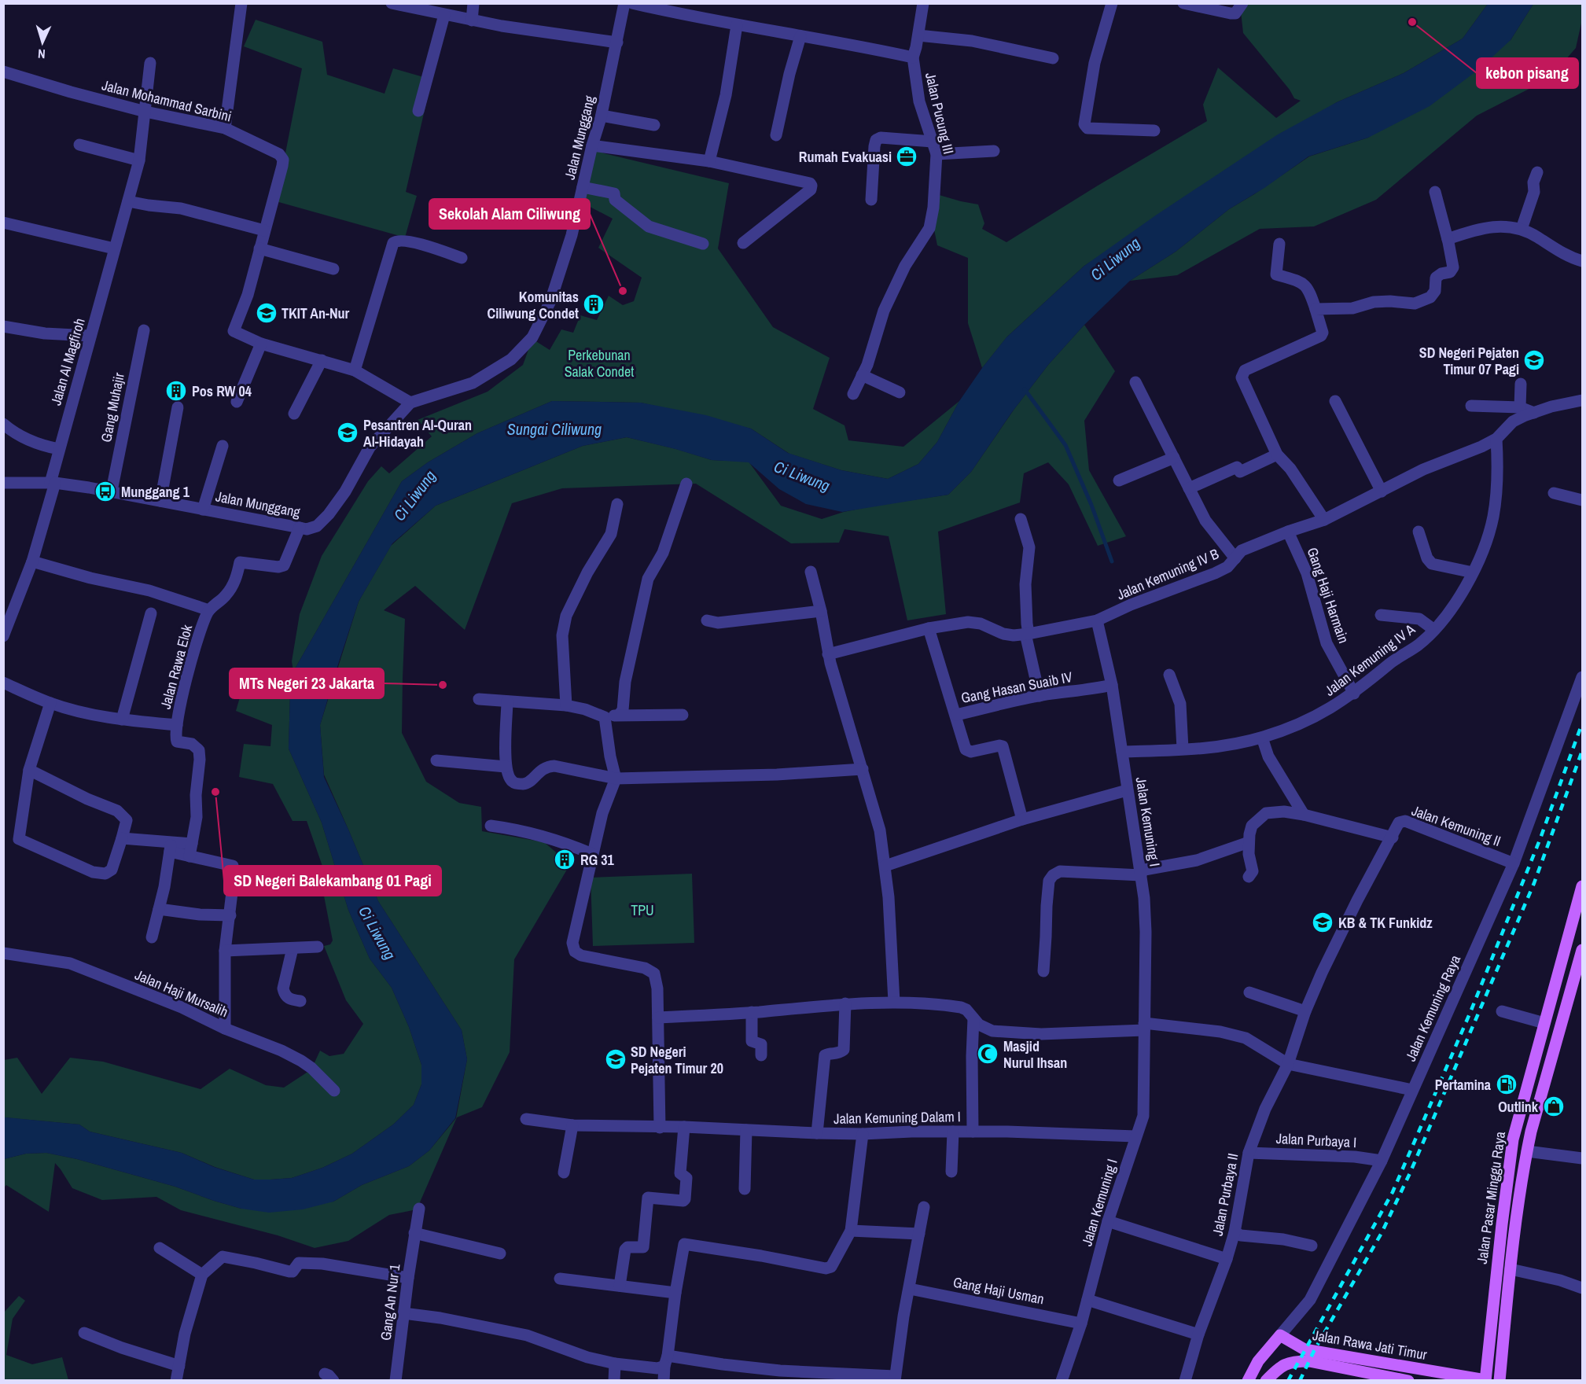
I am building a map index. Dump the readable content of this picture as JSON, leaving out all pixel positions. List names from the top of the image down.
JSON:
{
  "streets": {
    "main road": ["Jalan Pasar Minggu Raya", "Jalan Rawa Jati Timur"],
    "street": [
      "Jalan Mohammad Sarbini",
      "Jalan Pucung III",
      "Jalan Munggang",
      "Jalan Al Magfiroh",
      "Gang Muhajir",
      "Jalan Kemuning IV B",
      "Gang Haji Harmain",
      "Jalan Kemuning IV A",
      "Jalan Rawa Elok",
      "Gang Hasan Suaib IV",
      "Jalan Kemuning I",
      "Jalan Kemuning II",
      "Jalan Haji Mursalih",
      "Jalan Kemuning Raya",
      "Jalan Kemuning Dalam I",
      "Jalan Purbaya I",
      "Jalan Purbaya II",
      "Gang Haji Usman",
      "Gang An Nur 1"
    ]
  },
  "crossings": [
    ["Jalan Mohammad Sarbini", "Jalan Munggang"],
    ["Jalan Mohammad Sarbini", "Jalan Al Magfiroh"],
    ["Jalan Munggang", "Jalan Al Magfiroh"],
    ["Jalan Munggang", "Gang Muhajir"],
    ["Jalan Munggang", "Jalan Rawa Elok"],
    ["Jalan Kemuning IV B", "Gang Haji Harmain"],
    ["Jalan Kemuning IV B", "Jalan Kemuning IV A"],
    ["Jalan Kemuning IV B", "Jalan Kemuning I"],
    ["Gang Haji Harmain", "Jalan Kemuning IV A"],
    ["Jalan Kemuning IV A", "Jalan Kemuning I"],
    ["Gang Hasan Suaib IV", "Jalan Kemuning I"],
    ["Jalan Kemuning I", "Jalan Kemuning Dalam I"],
    ["Jalan Kemuning I", "Gang Haji Usman"],
    ["Jalan Kemuning II", "Jalan Kemuning Raya"],
    ["Jalan Kemuning II", "Jalan Purbaya II"],
    ["Jalan Kemuning Raya", "Jalan Purbaya I"],
    ["Jalan Kemuning Raya", "Jalan Rawa Jati Timur"],
    ["Jalan Purbaya I", "Jalan Purbaya II"],
    ["Jalan Pasar Minggu Raya", "Jalan Rawa Jati Timur"]
  ],
  "water": ["Ci Liwung", "Sungai Ciliwung"],
  "parks": ["Perkebunan Salak Condet", "TPU"],
  "places": {
    "other": [
      "kebon pisang",
      "Sekolah Alam Ciliwung",
      "MTs Negeri 23 Jakarta",
      "SD Negeri Balekambang 01 Pagi"
    ],
    "office": ["Rumah Evakuasi"],
    "building": ["Komunitas Ciliwung Condet", "Pos RW 04", "RG 31"],
    "school or university": [
      "TKIT An-Nur",
      "SD Negeri Pejaten Timur 07 Pagi",
      "Pesantren Al-Quran Al-Hidayah",
      "KB & TK Funkidz",
      "SD Negeri Pejaten Timur 20"
    ],
    "bus stop": ["Munggang 1"],
    "mosque": ["Masjid Nurul Ihsan"],
    "fuel station": ["Pertamina"],
    "shop": ["Outlink"]
  },
  "north": "bottom"
}
